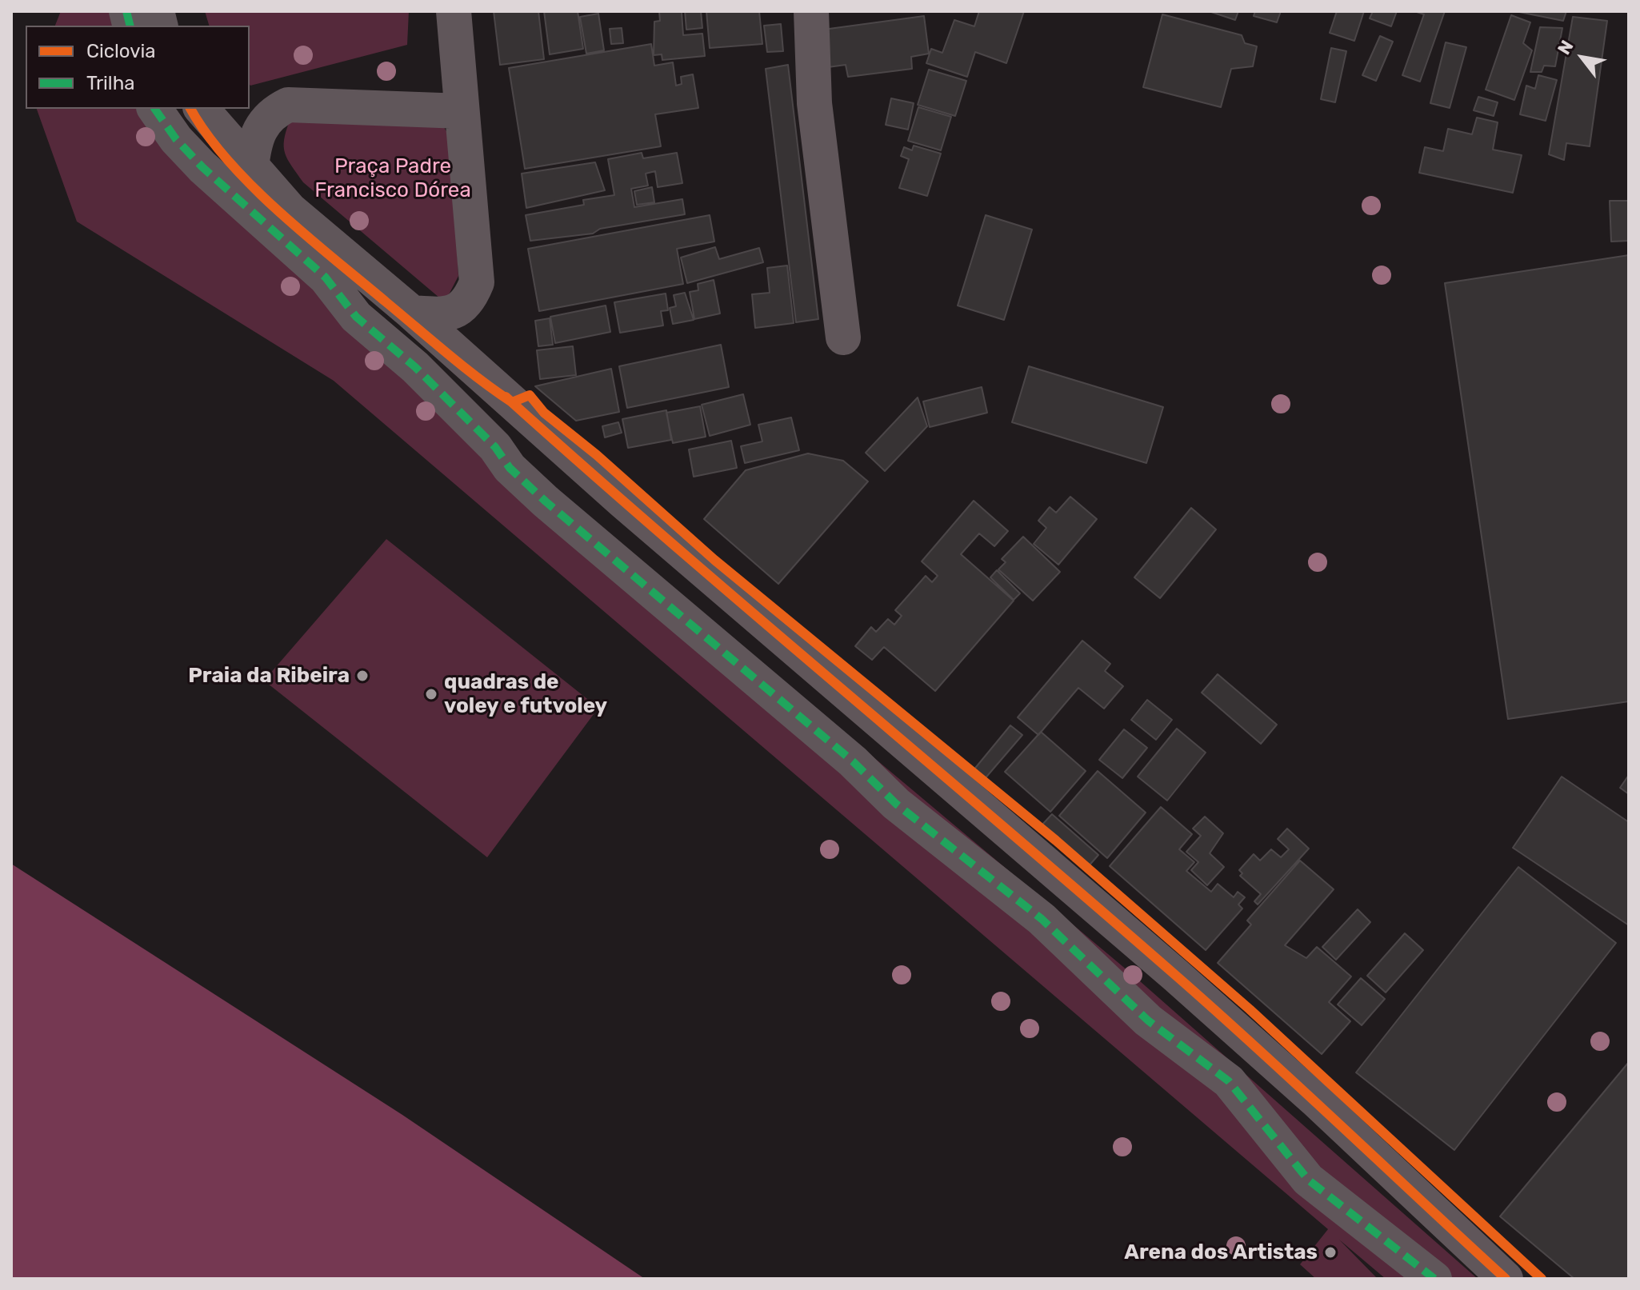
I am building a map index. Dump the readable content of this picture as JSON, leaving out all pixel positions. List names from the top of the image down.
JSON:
{
  "parks": ["Praça Padre Francisco Dórea"],
  "places": ["Praia da Ribeira", "quadras de voley e futvoley", "Arena dos Artistas"],
  "legend": ["Ciclovia", "Trilha"],
  "north": "top left"
}
